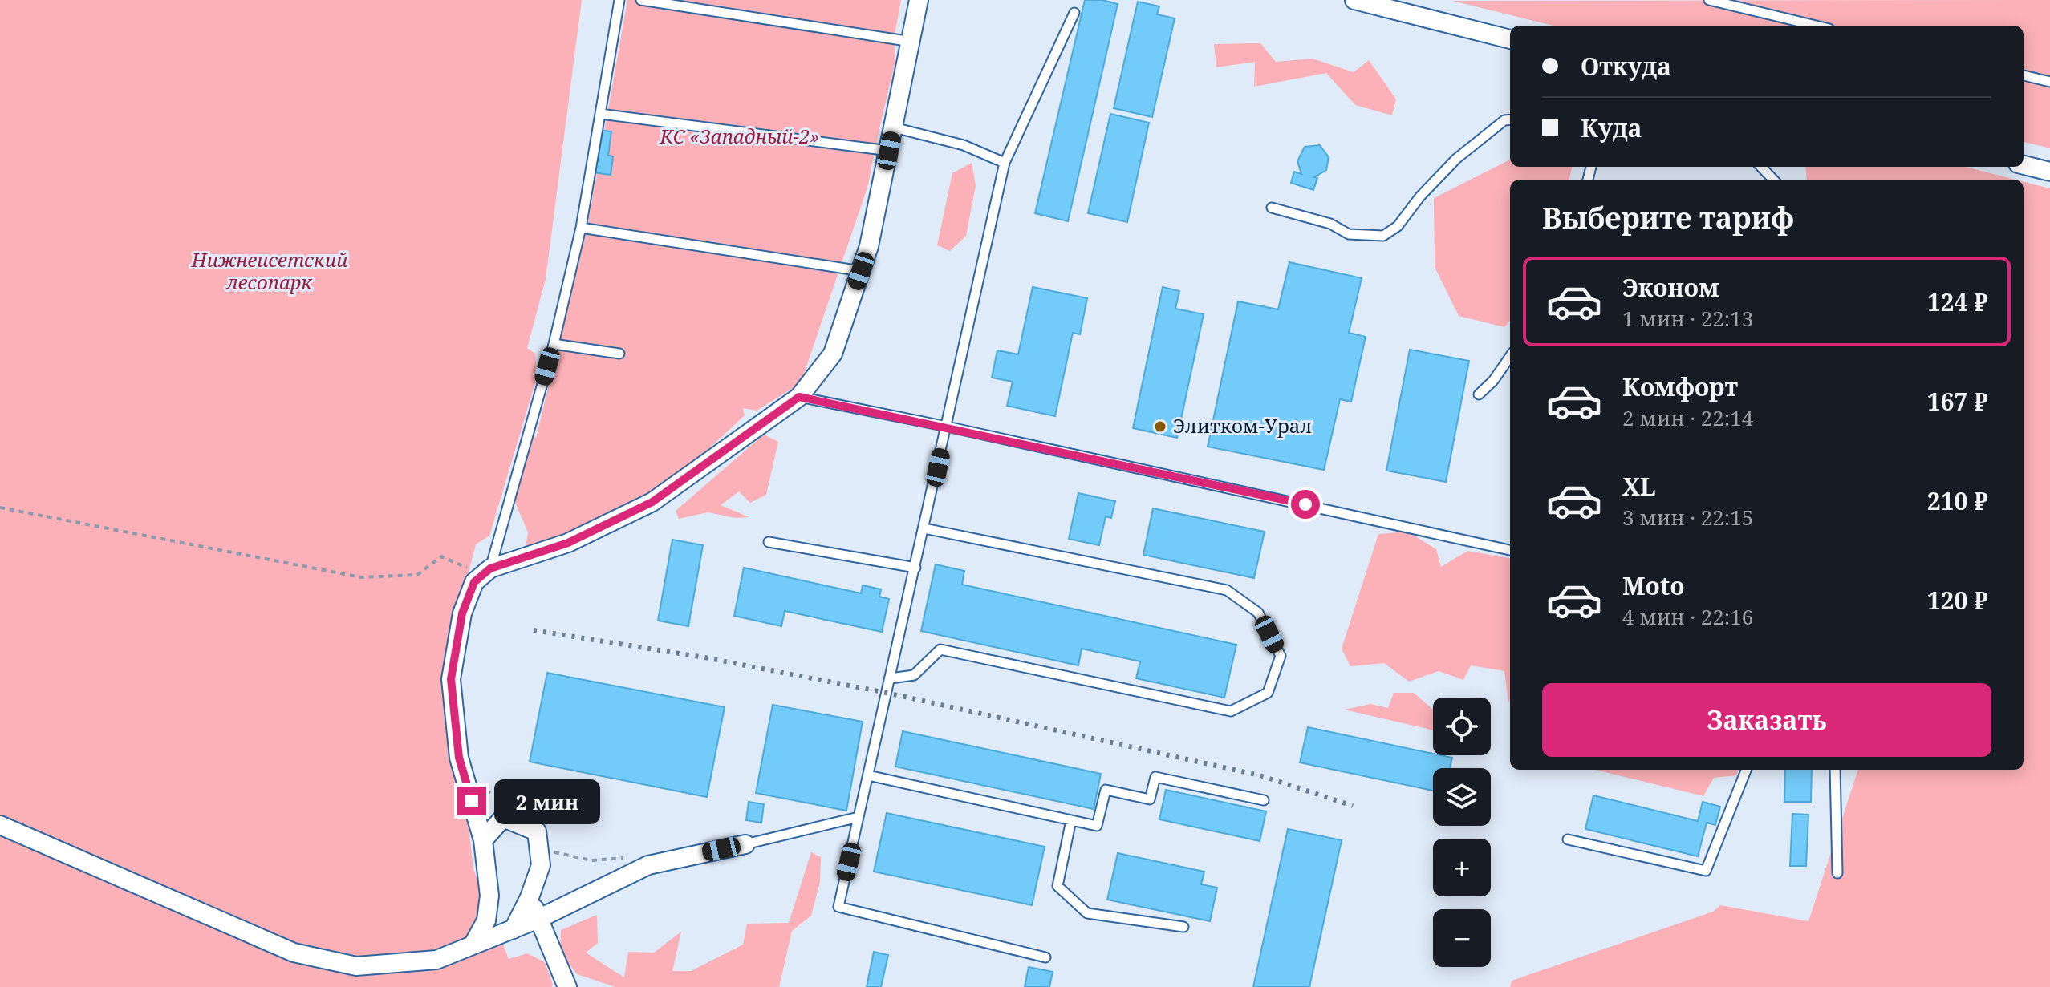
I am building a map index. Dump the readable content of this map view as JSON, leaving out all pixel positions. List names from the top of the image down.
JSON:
{
  "parks": ["КС «Западный-2»", "Нижнеисетский лесопарк"],
  "places": ["Элитком-Урал"],
  "page": {
    "banner": ["Откуда", "Куда"],
    "heading": "Выберите тариф",
    "list": [
      {
        "name": "Эконом",
        "note": "1 мин · 22:13",
        "value": "124 ₽"
      },
      {
        "name": "Комфорт",
        "note": "2 мин · 22:14",
        "value": "167 ₽"
      },
      {
        "name": "XL",
        "note": "3 мин · 22:15",
        "value": "210 ₽"
      },
      {
        "name": "Moto",
        "note": "4 мин · 22:16",
        "value": "120 ₽"
      }
    ],
    "buttons": "Заказать",
    "map_buttons": ["+", "−"],
    "bubble": "2 мин"
  }
}
